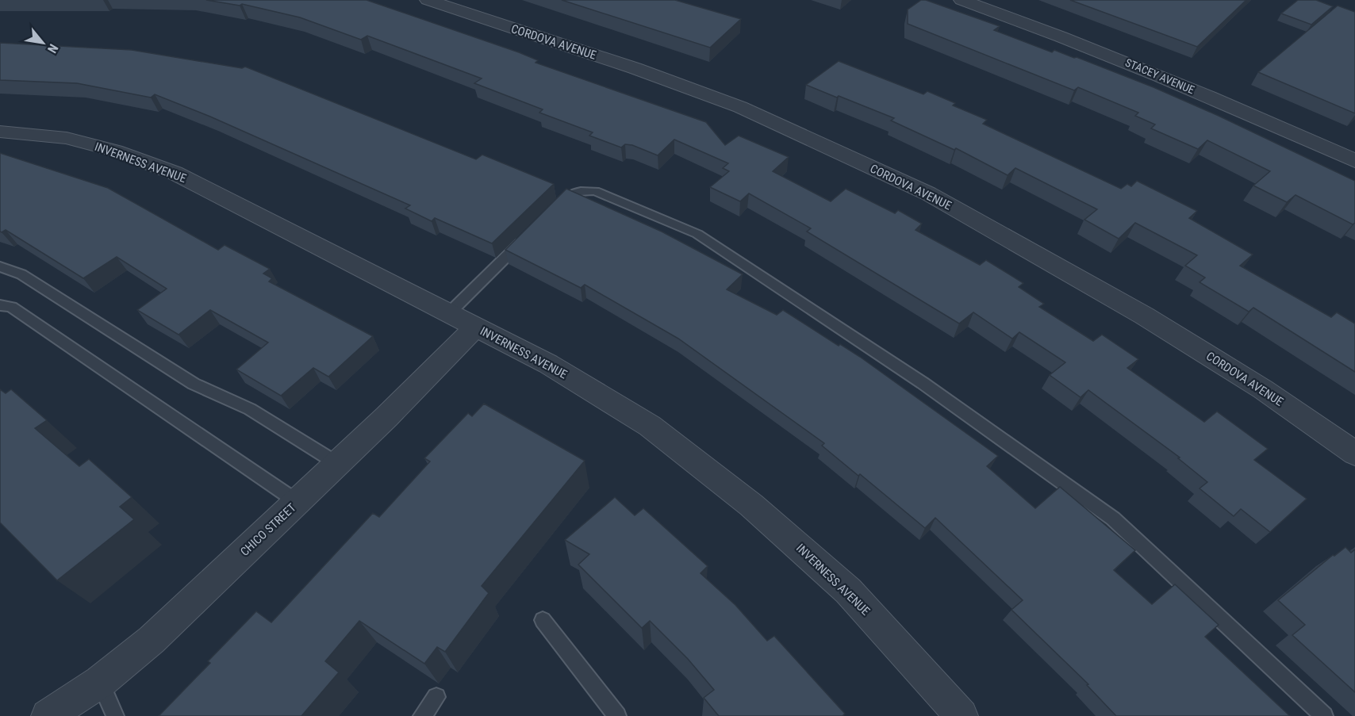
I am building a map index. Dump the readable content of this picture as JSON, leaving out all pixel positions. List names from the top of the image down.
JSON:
{
  "streets": {
    "street": [
      "CORDOVA AVENUE",
      "STACEY AVENUE",
      "INVERNESS AVENUE",
      "CHICO STREET"
    ]
  },
  "crossings": [
    ["INVERNESS AVENUE", "CHICO STREET"]
  ],
  "north": "bottom right"
}
